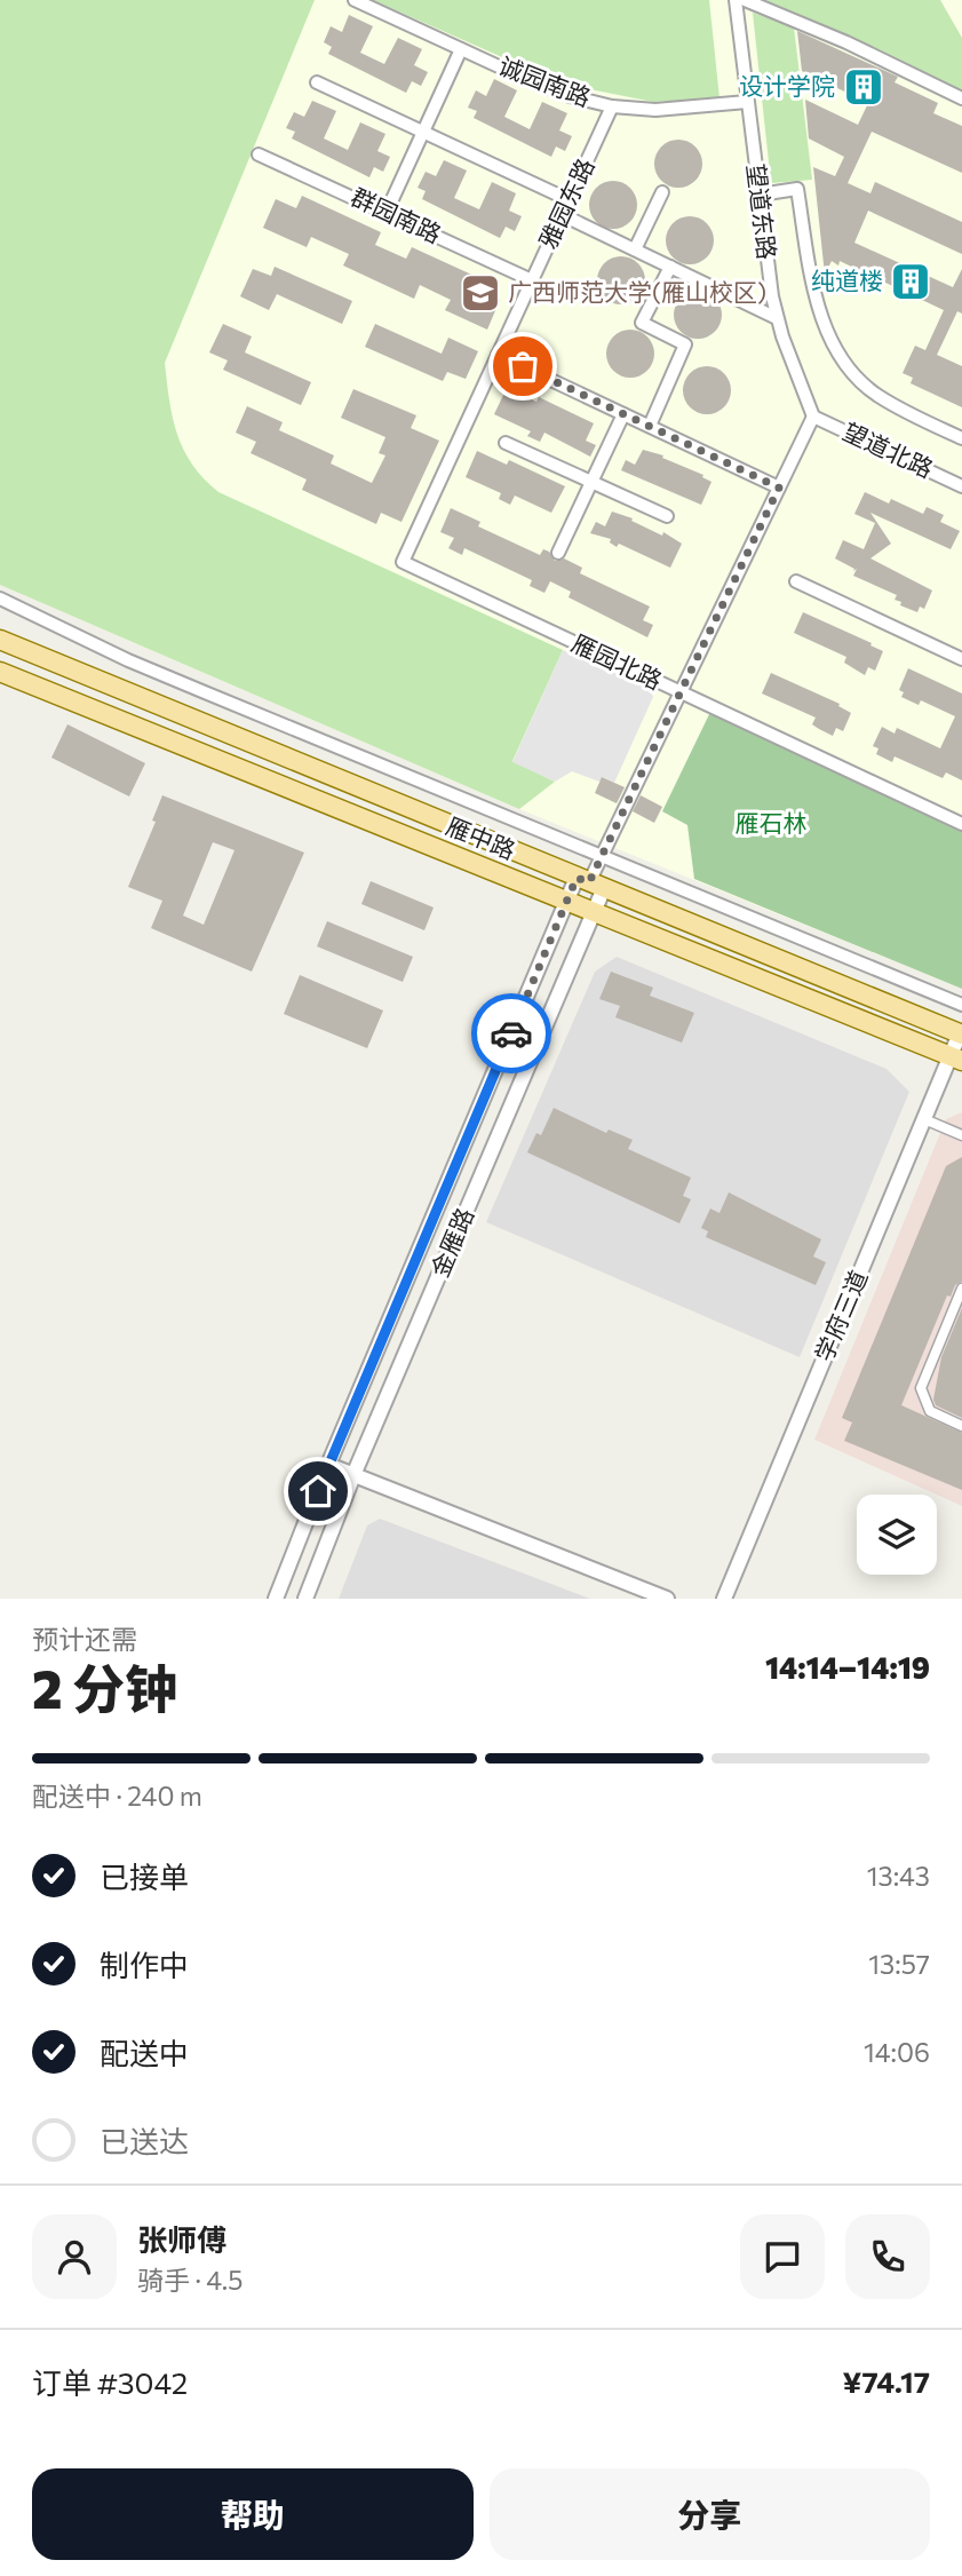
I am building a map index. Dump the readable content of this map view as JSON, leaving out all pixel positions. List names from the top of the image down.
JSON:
{
  "streets": {
    "main road": ["雁中路"],
    "street": [
      "诚园南路",
      "雅园东路",
      "望道东路",
      "群园南路",
      "望道北路",
      "雁园北路",
      "金雁路",
      "学府三道"
    ]
  },
  "crossings": [
    ["诚园南路", "雅园东路"],
    ["诚园南路", "望道东路"],
    ["雅园东路", "群园南路"],
    ["雅园东路", "雁园北路"],
    ["望道东路", "望道北路"],
    ["雁中路", "金雁路"],
    ["雁中路", "学府三道"]
  ],
  "parks": ["雁石林"],
  "places": {
    "building": ["设计学院", "纯道楼"],
    "school or university": ["广西师范大学(雁山校区)"]
  },
  "page": {
    "heading": ["2 分钟", "预计还需", "14:14–14:19"],
    "panel": [
      "张师傅",
      "骑手 · 4.5",
      "订单 #3042",
      "¥74.17"
    ],
    "bar": "配送中 · 240 m",
    "list": [
      ["已接单", "13:43"],
      ["制作中", "13:57"],
      ["配送中", "14:06"],
      "已送达"
    ],
    "buttons": ["帮助", "分享"]
  }
}
